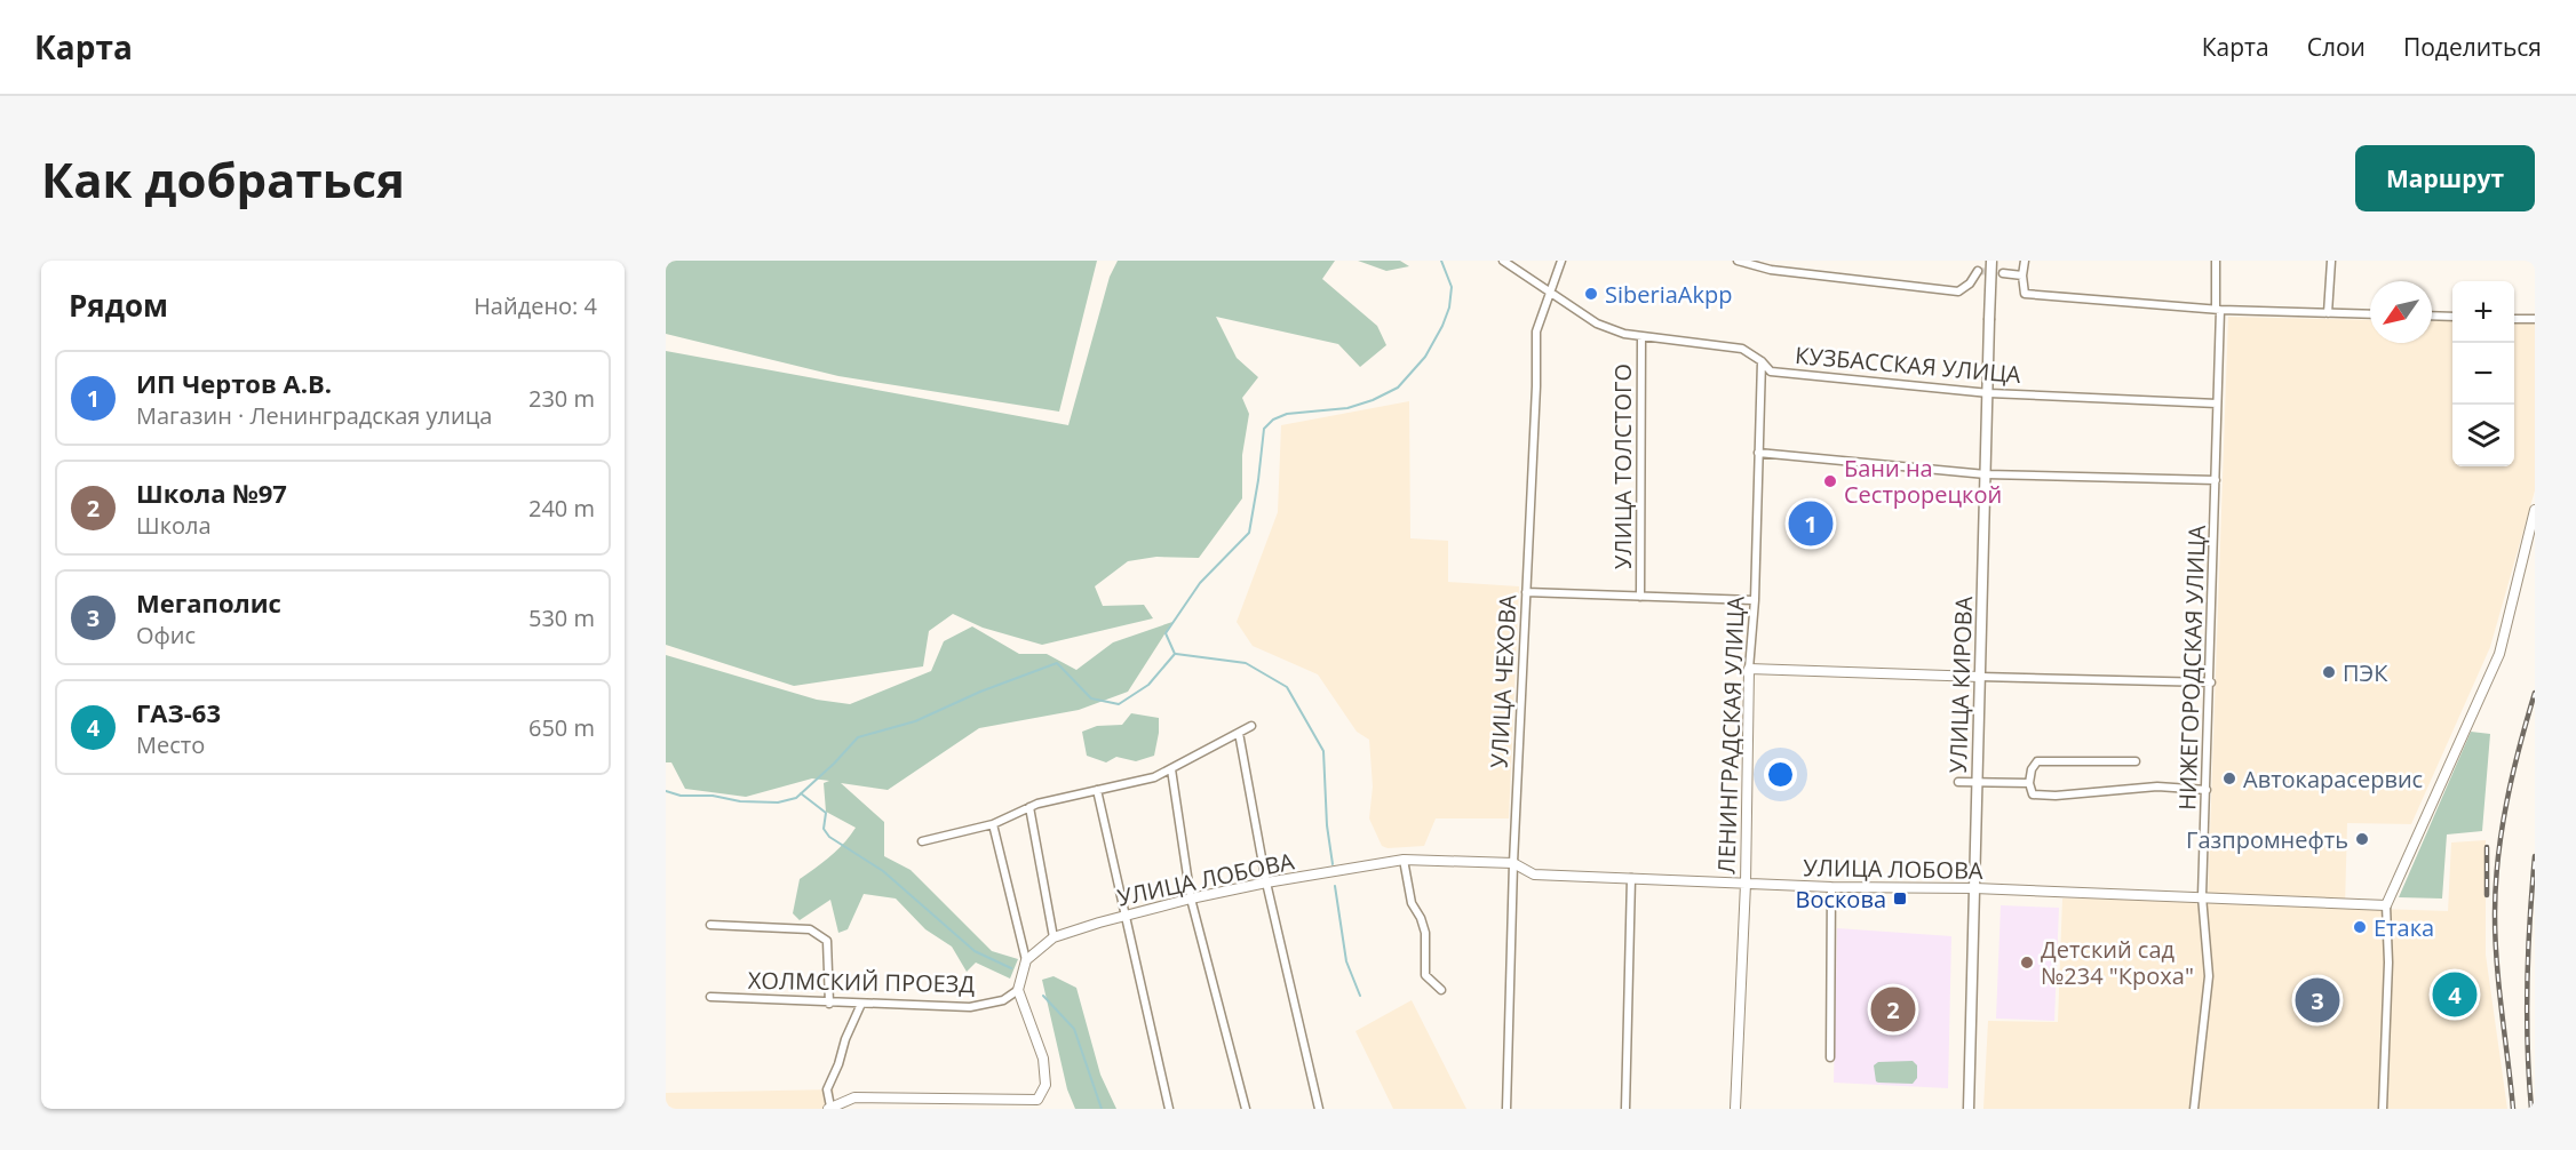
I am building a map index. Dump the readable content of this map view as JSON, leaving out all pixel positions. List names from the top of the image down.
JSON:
{
  "streets": {
    "main road": ["УЛИЦА КИРОВА"],
    "street": [
      "КУЗБАССКАЯ УЛИЦА",
      "УЛИЦА ТОЛСТОГО",
      "НИЖЕГОРОДСКАЯ УЛИЦА",
      "УЛИЦА ЧЕХОВА",
      "ЛЕНИНГРАДСКАЯ УЛИЦА",
      "УЛИЦА ЛОБОВА",
      "ХОЛМСКИЙ ПРОЕЗД"
    ]
  },
  "crossings": [
    ["КУЗБАССКАЯ УЛИЦА", "УЛИЦА ТОЛСТОГО"],
    ["КУЗБАССКАЯ УЛИЦА", "НИЖЕГОРОДСКАЯ УЛИЦА"],
    ["КУЗБАССКАЯ УЛИЦА", "УЛИЦА ЧЕХОВА"],
    ["КУЗБАССКАЯ УЛИЦА", "УЛИЦА КИРОВА"],
    ["КУЗБАССКАЯ УЛИЦА", "ЛЕНИНГРАДСКАЯ УЛИЦА"],
    ["НИЖЕГОРОДСКАЯ УЛИЦА", "УЛИЦА ЛОБОВА"],
    ["УЛИЦА ЧЕХОВА", "УЛИЦА ЛОБОВА"],
    ["УЛИЦА КИРОВА", "УЛИЦА ЛОБОВА"],
    ["ЛЕНИНГРАДСКАЯ УЛИЦА", "УЛИЦА ЛОБОВА"]
  ],
  "places": {
    "other": [
      "SiberiaAkpp",
      "Бани на Сестрорецкой",
      "ПЭК",
      "Автокарасервис",
      "Газпромнефть",
      "Етака",
      "Детский сад №234 \"Кроха\""
    ],
    "transit": ["Воскова"]
  },
  "north": "bottom left",
  "page": {
    "header": "Карта",
    "nav": ["Карта", "Слои", "Поделиться"],
    "buttons": "Маршрут",
    "title": "Как добраться",
    "heading": ["Рядом", "Найдено: 4"],
    "map_buttons": ["+", "−"],
    "list": [
      {
        "mark": "1",
        "name": "ИП Чертов А.В.",
        "note": "Магазин · Ленинградская улица",
        "value": "230 m"
      },
      {
        "mark": "2",
        "name": "Школа №97",
        "note": "Школа",
        "value": "240 m"
      },
      {
        "mark": "3",
        "name": "Мегаполис",
        "note": "Офис",
        "value": "530 m"
      },
      {
        "mark": "4",
        "name": "ГАЗ-63",
        "note": "Место",
        "value": "650 m"
      }
    ],
    "pins": [
      "1",
      "4",
      "3",
      "2"
    ]
  }
}
